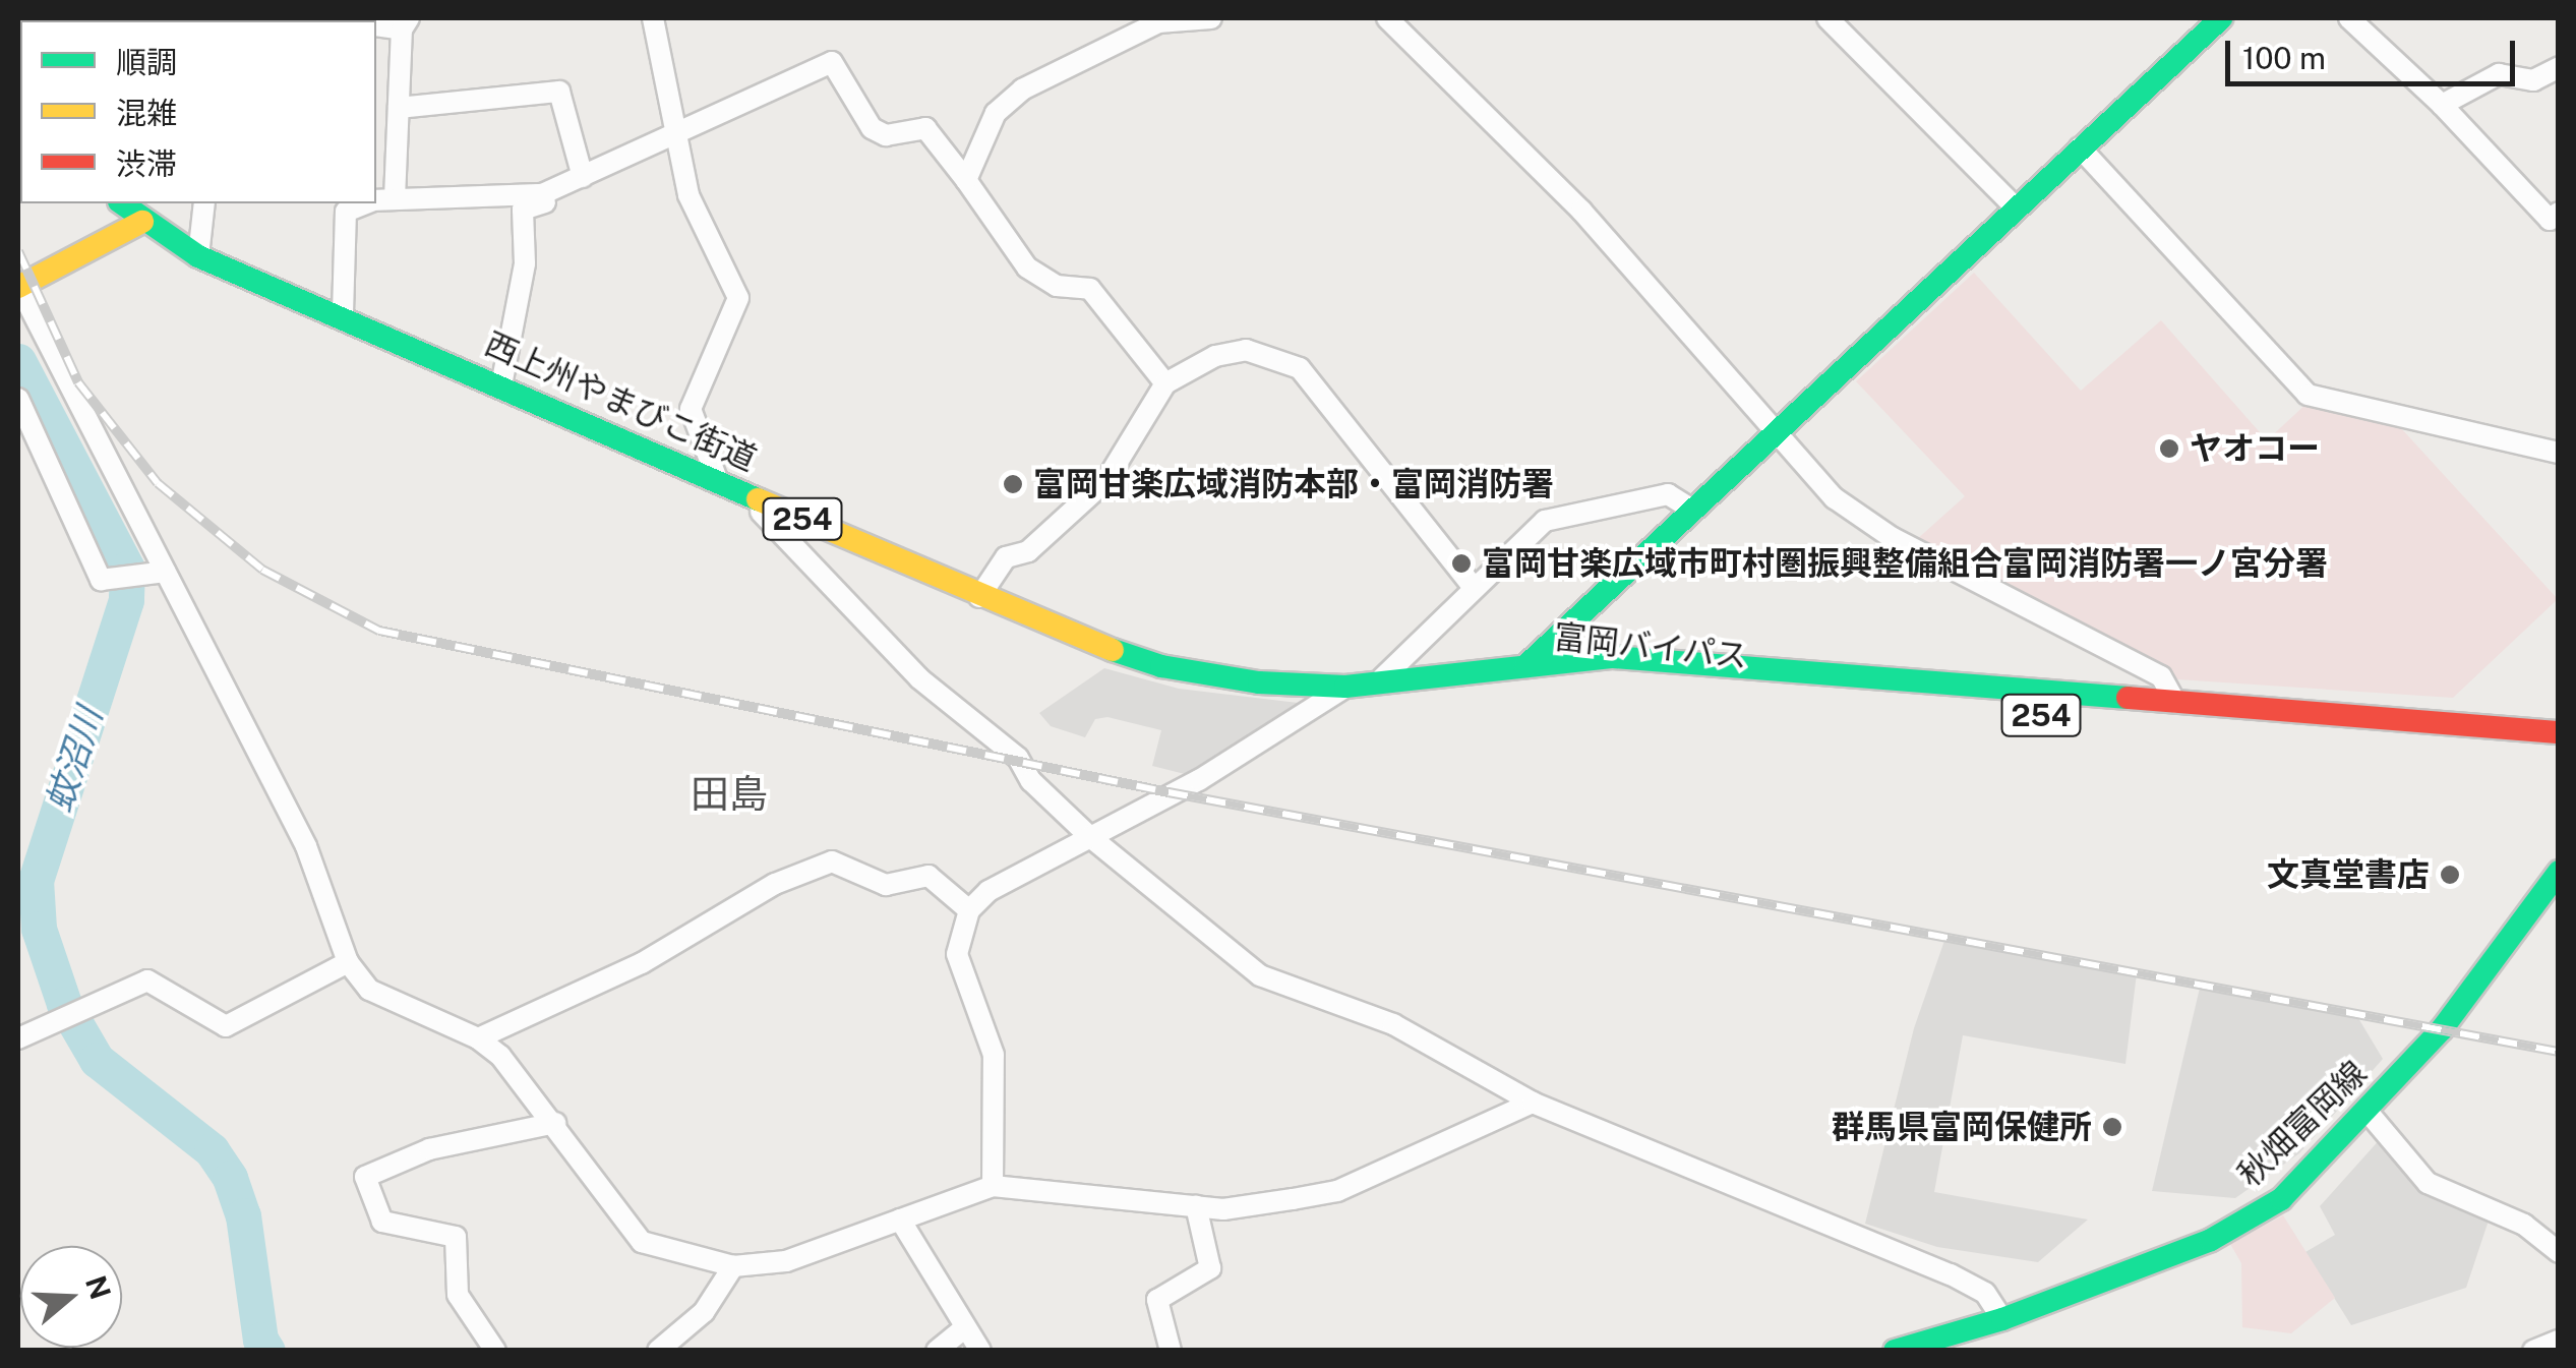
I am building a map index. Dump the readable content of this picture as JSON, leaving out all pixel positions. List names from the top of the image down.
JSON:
{
  "streets": {
    "main road": [
      "西上州やまびこ街道",
      "254",
      "富岡バイパス",
      "秋畑富岡線"
    ]
  },
  "crossings": [
    ["西上州やまびこ街道", "富岡バイパス"]
  ],
  "districts": ["田島"],
  "water": ["蚊沼川"],
  "places": [
    "ヤオコー",
    "富岡甘楽広域消防本部・富岡消防署",
    "富岡甘楽広域市町村圏振興整備組合富岡消防署一ノ宮分署",
    "文真堂書店",
    "群馬県富岡保健所"
  ],
  "legend": ["順調", "混雑", "渋滞"],
  "scale_bar": "100 m",
  "north": "right"
}
